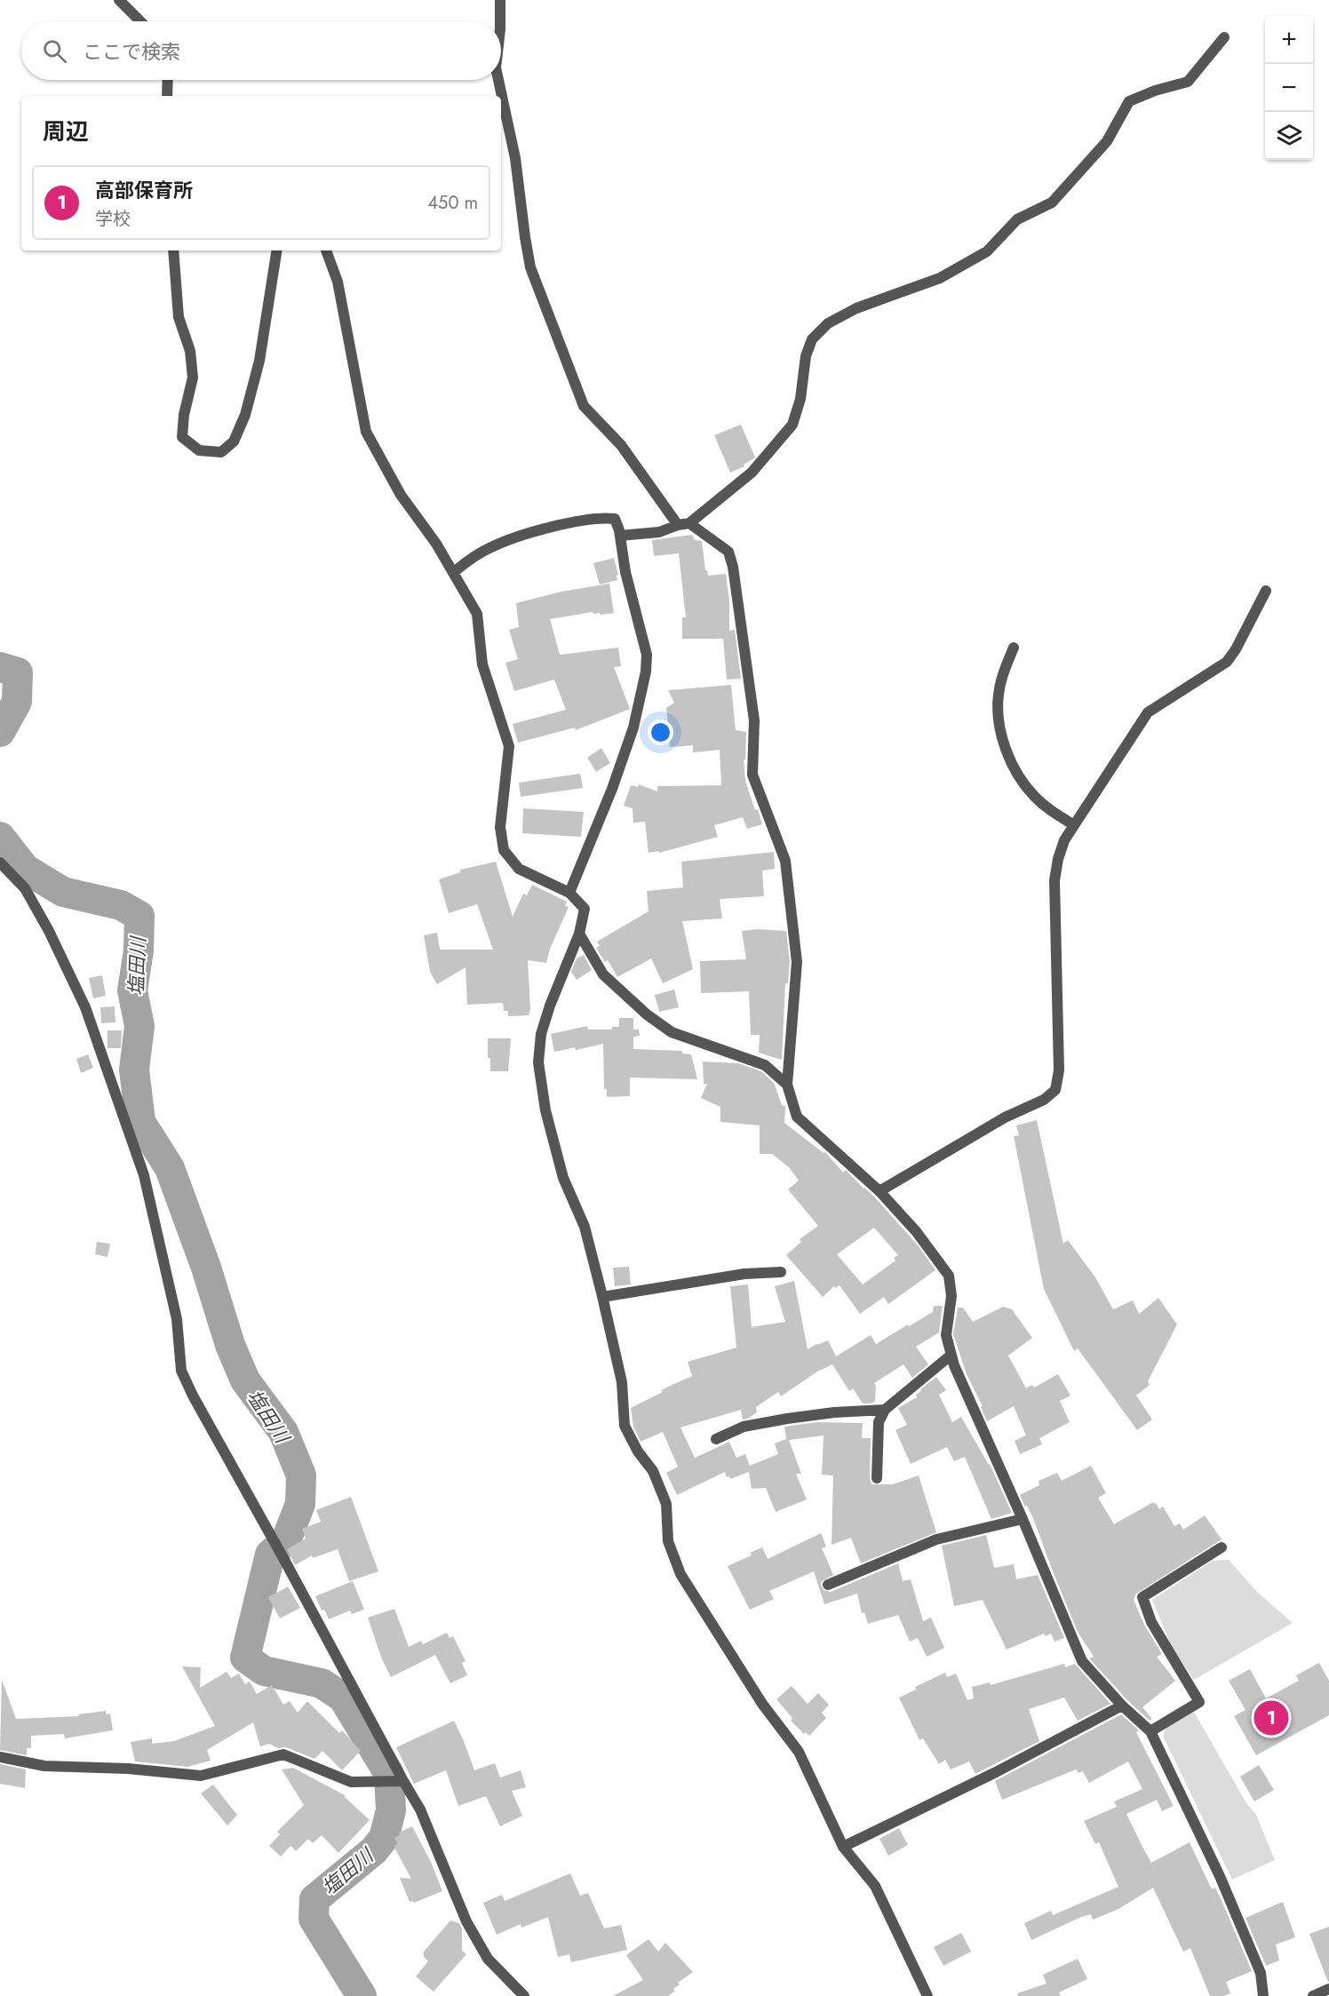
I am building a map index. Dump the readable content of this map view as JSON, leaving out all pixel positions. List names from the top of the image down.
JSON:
{
  "water": ["塩田川"],
  "page": {
    "map_buttons": ["+", "−"],
    "search": "ここで検索",
    "heading": "周辺",
    "list": [
      {
        "mark": "1",
        "name": "高部保育所",
        "note": "学校",
        "value": "450 m"
      }
    ],
    "pins": "1"
  }
}
